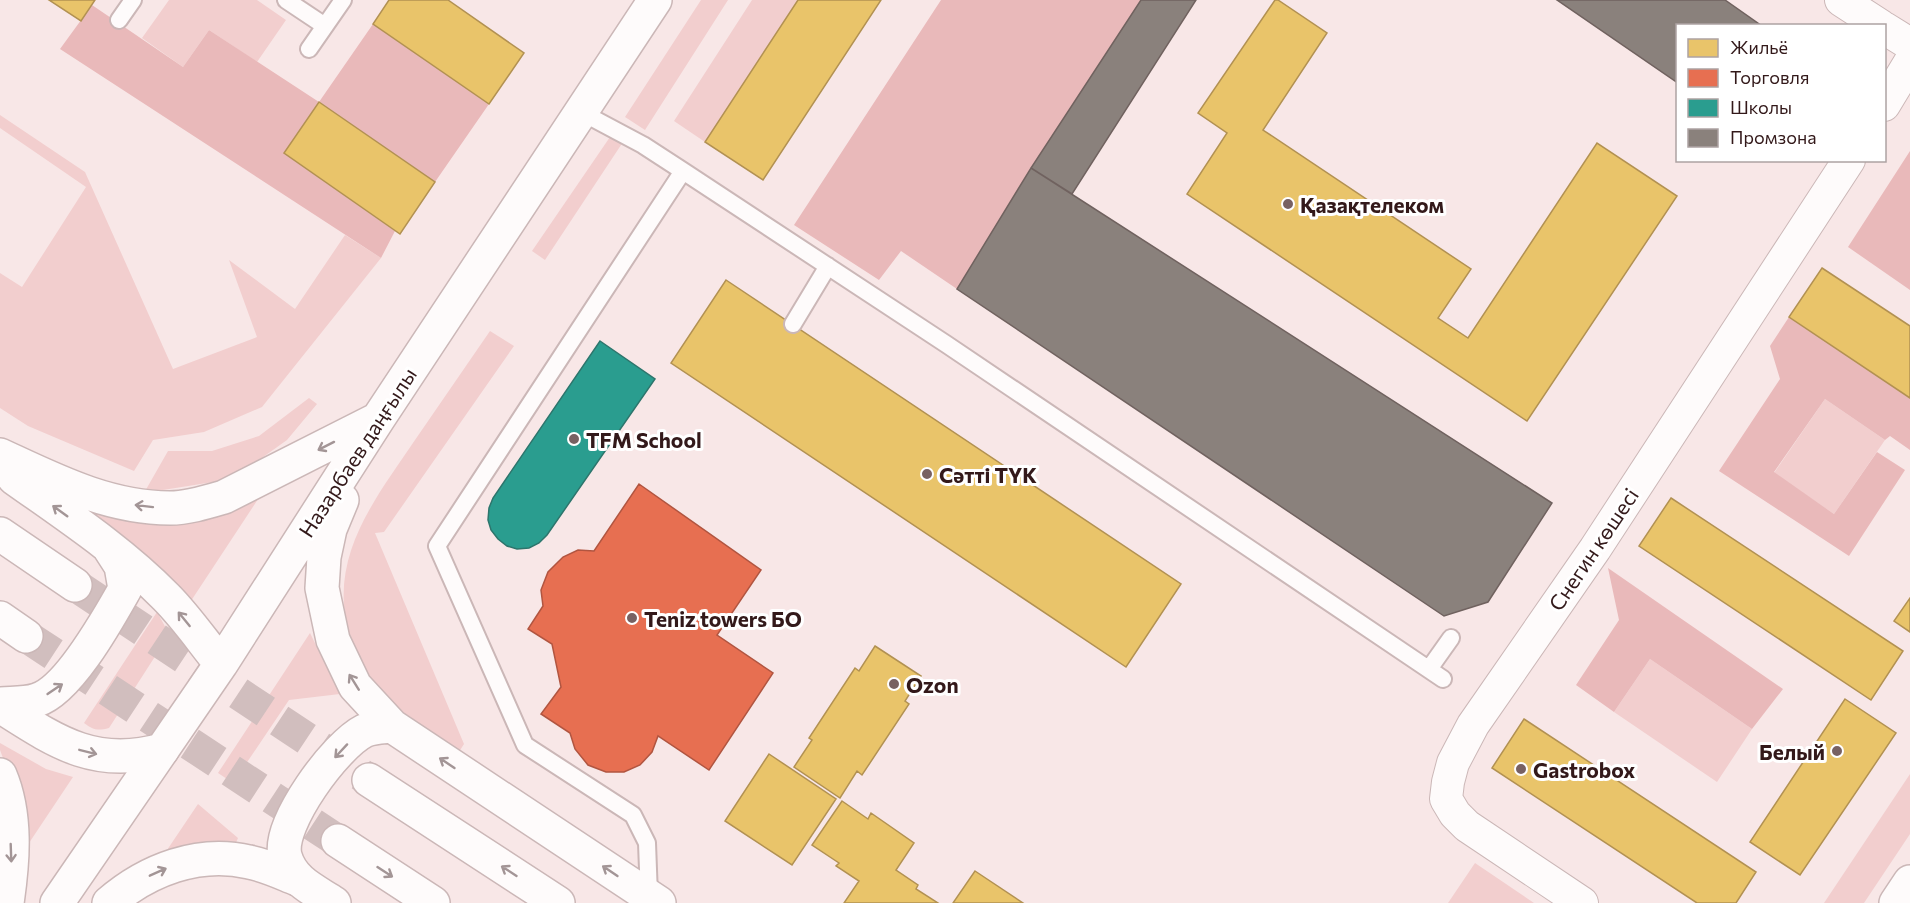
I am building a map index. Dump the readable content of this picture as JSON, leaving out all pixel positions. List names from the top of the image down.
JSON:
{
  "streets": {
    "main road": ["Назарбаев даңғылы"],
    "street": ["Снегин көшесі"]
  },
  "places": [
    "Қазақтелеком",
    "TFM School",
    "Сәтті ТҮК",
    "Teniz towers БО",
    "Ozon",
    "Белый",
    "Gastrobox"
  ],
  "legend": [
    "Жильё",
    "Торговля",
    "Школы",
    "Промзона"
  ]
}
